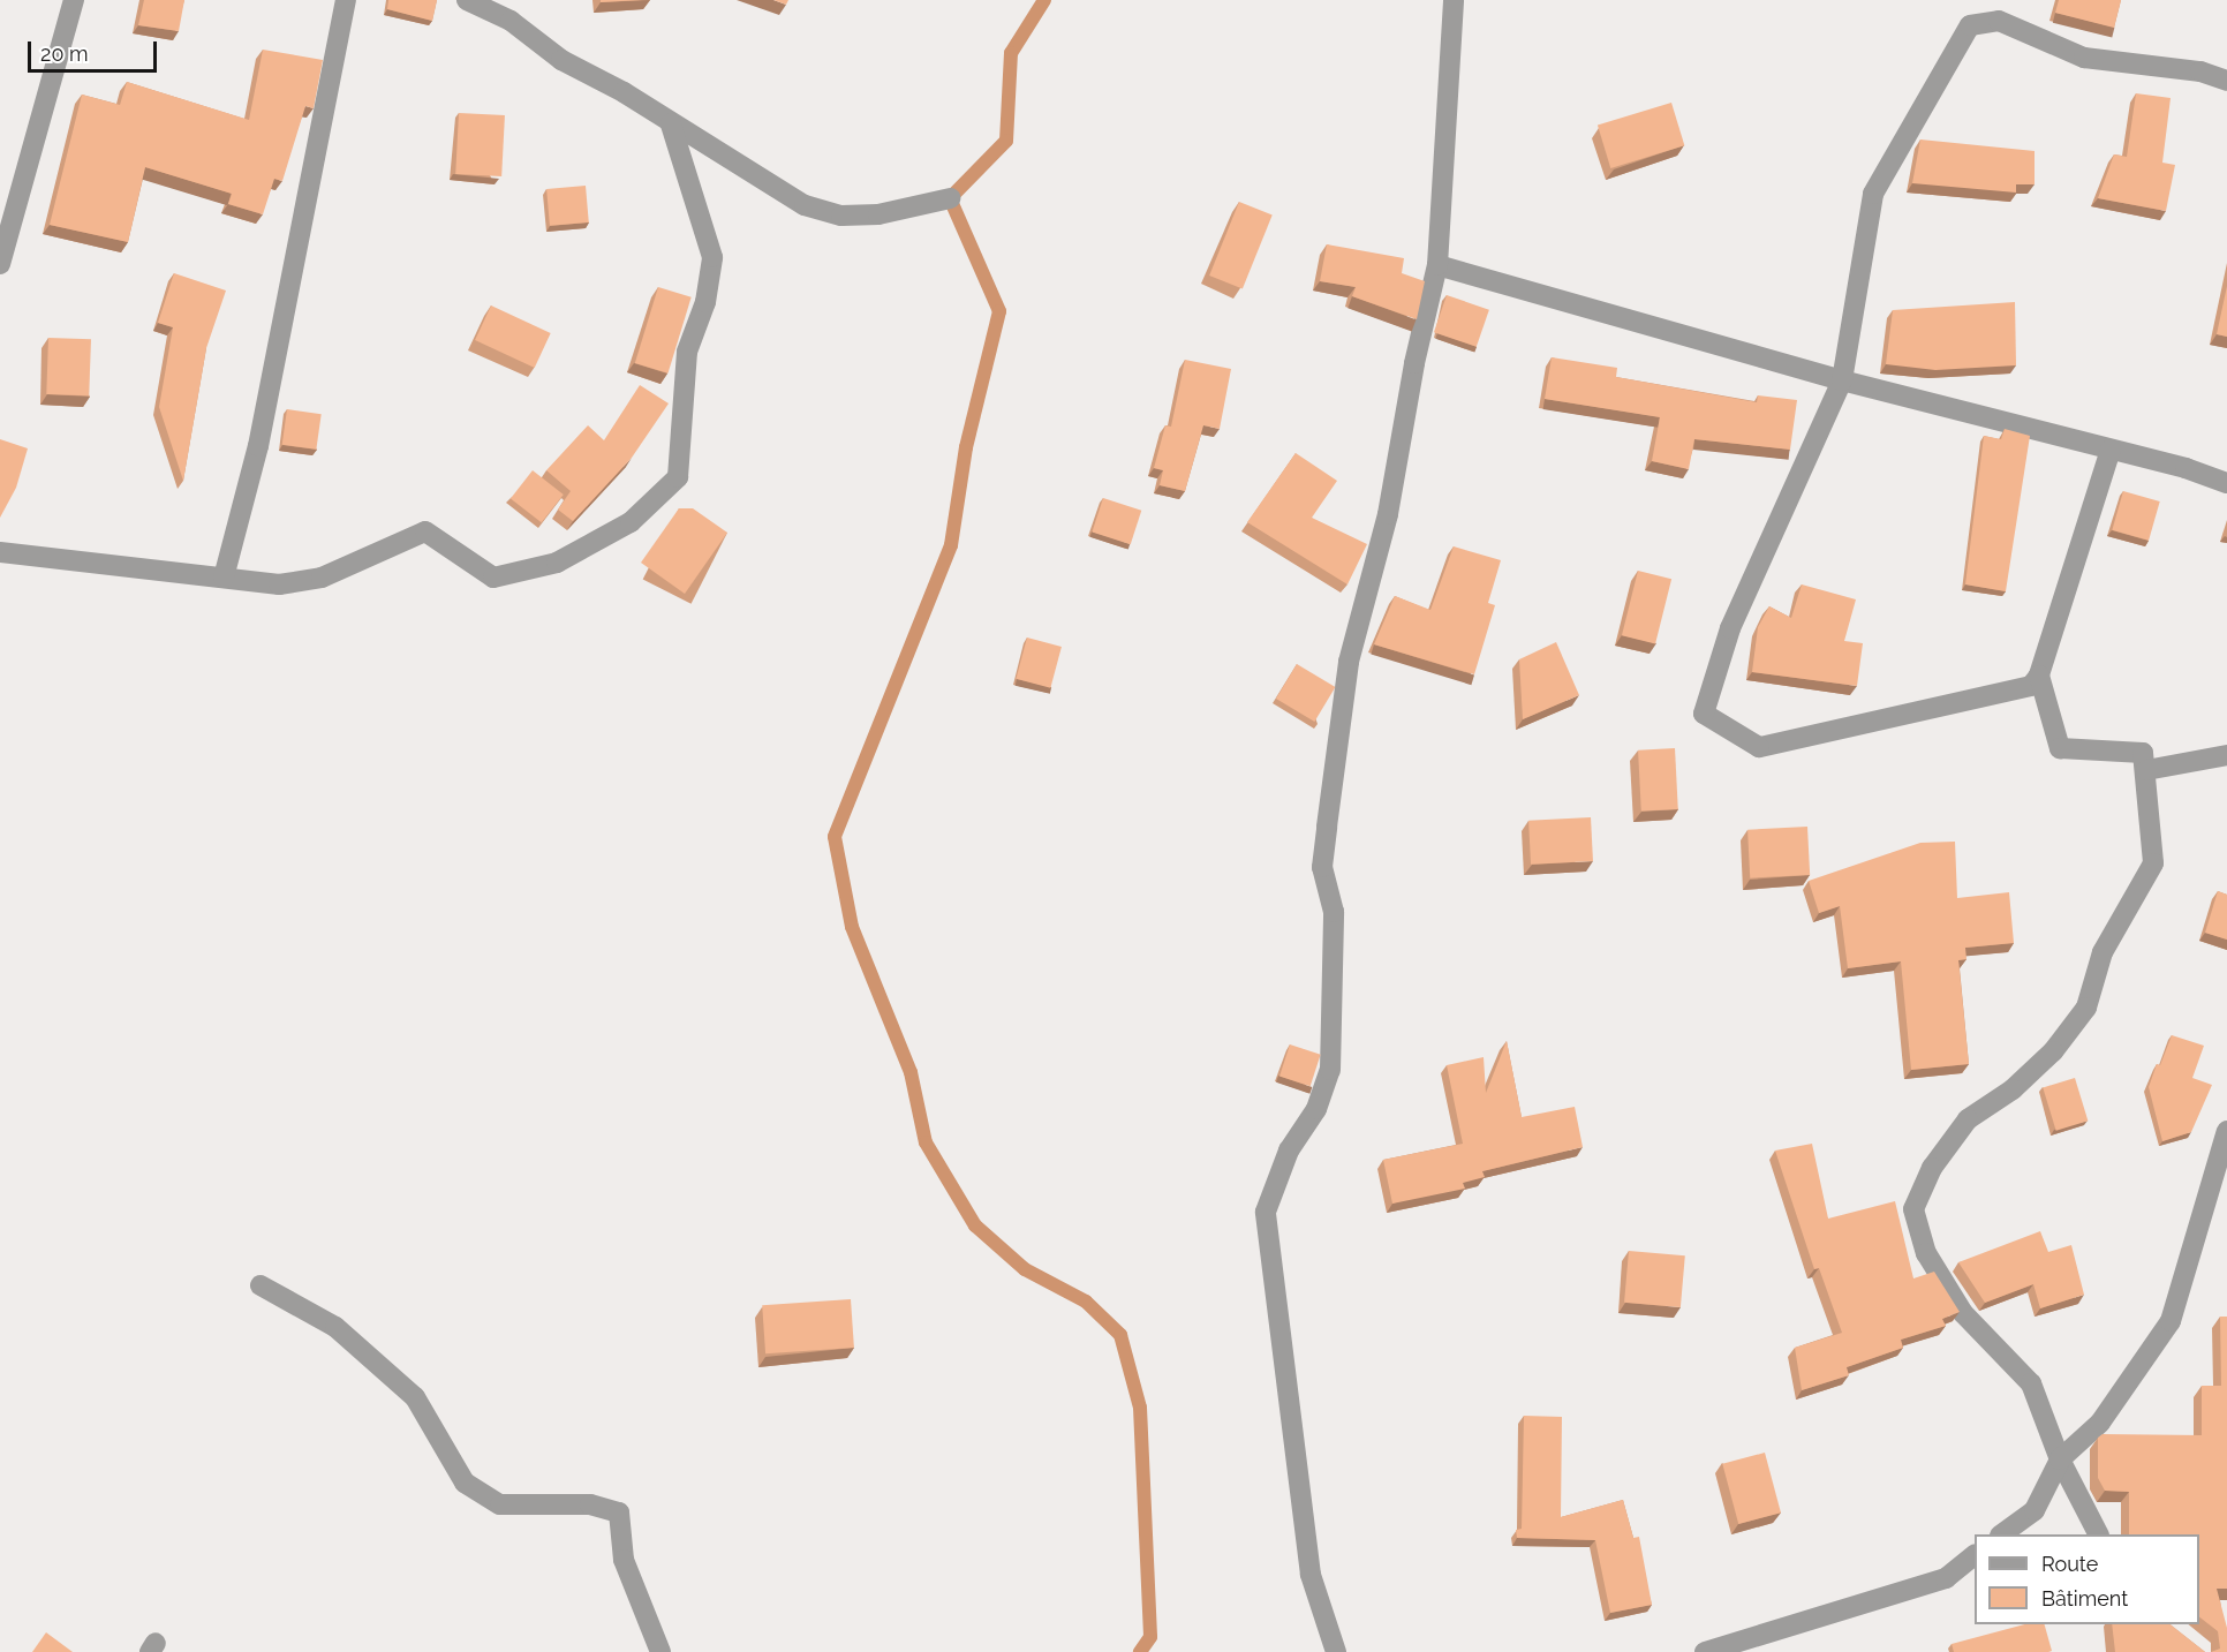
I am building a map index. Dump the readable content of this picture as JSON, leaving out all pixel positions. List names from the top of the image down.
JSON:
{
  "legend": ["Route", "Bâtiment"],
  "scale_bar": "20 m"
}
